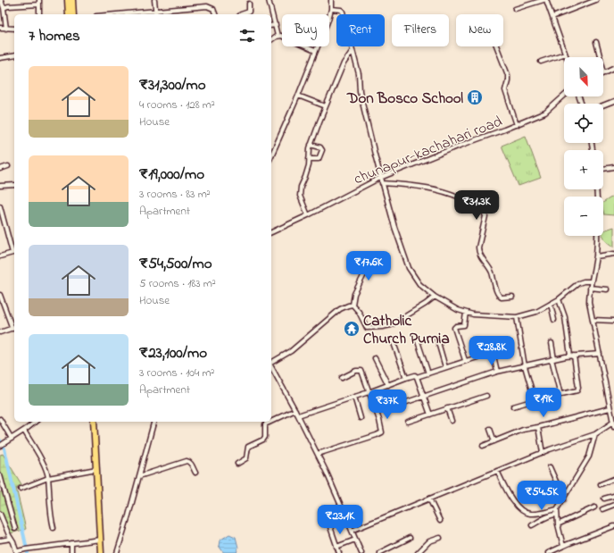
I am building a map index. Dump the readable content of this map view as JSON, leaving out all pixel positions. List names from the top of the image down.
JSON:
{
  "streets": {
    "street": ["chunapur-kachahari road"]
  },
  "places": {
    "building": ["Don Bosco School"],
    "temple": ["Catholic Church Purnia"]
  },
  "north": "bottom right",
  "page": {
    "chip": [
      "Buy",
      "Rent",
      "Filters",
      "New"
    ],
    "heading": "7 homes",
    "map_buttons": ["+", "−"],
    "list": [
      {
        "name": "₹31,300/mo",
        "note": "4 rooms · 128 m² · House"
      },
      {
        "name": "₹19,000/mo",
        "note": "3 rooms · 83 m² · Apartment"
      },
      {
        "name": "₹54,500/mo",
        "note": "5 rooms · 183 m² · House"
      },
      {
        "name": "₹23,100/mo",
        "note": "3 rooms · 104 m² · Apartment"
      }
    ],
    "price": [
      "₹31.3K",
      "₹17.6K",
      "₹28.8K",
      "₹19K",
      "₹37K",
      "₹54.5K",
      "₹23.1K"
    ]
  }
}
